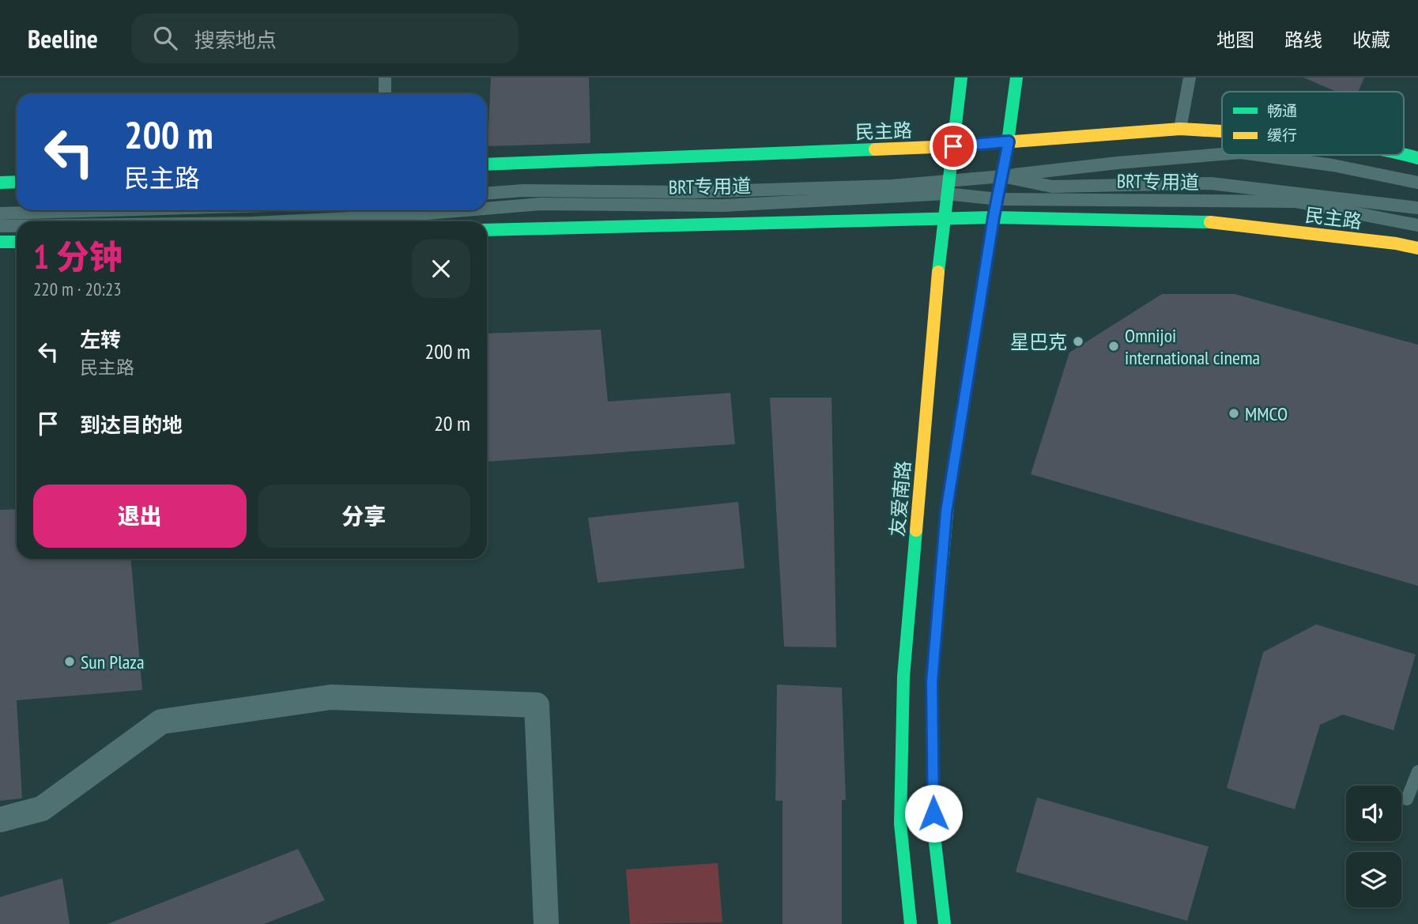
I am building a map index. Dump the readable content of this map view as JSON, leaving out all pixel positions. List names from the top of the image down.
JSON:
{
  "streets": {
    "main road": ["民主路", "友爱南路"],
    "lane": ["BRT专用道"]
  },
  "crossings": [
    ["民主路", "友爱南路"],
    ["BRT专用道", "友爱南路"]
  ],
  "places": [
    "星巴克",
    "Omnijoi international cinema",
    "MMCO",
    "Sun Plaza"
  ],
  "legend": ["畅通", "缓行"],
  "page": {
    "header": "Beeline",
    "search": "搜索地点",
    "nav": ["地图", "路线", "收藏"],
    "turn": ["200 m", "民主路"],
    "heading": ["1 分钟", "220 m · 20:23"],
    "list": [
      {
        "name": "左转",
        "note": "民主路",
        "value": "200 m"
      },
      {
        "name": "到达目的地",
        "value": "20 m"
      }
    ],
    "buttons": ["退出", "分享"]
  }
}
